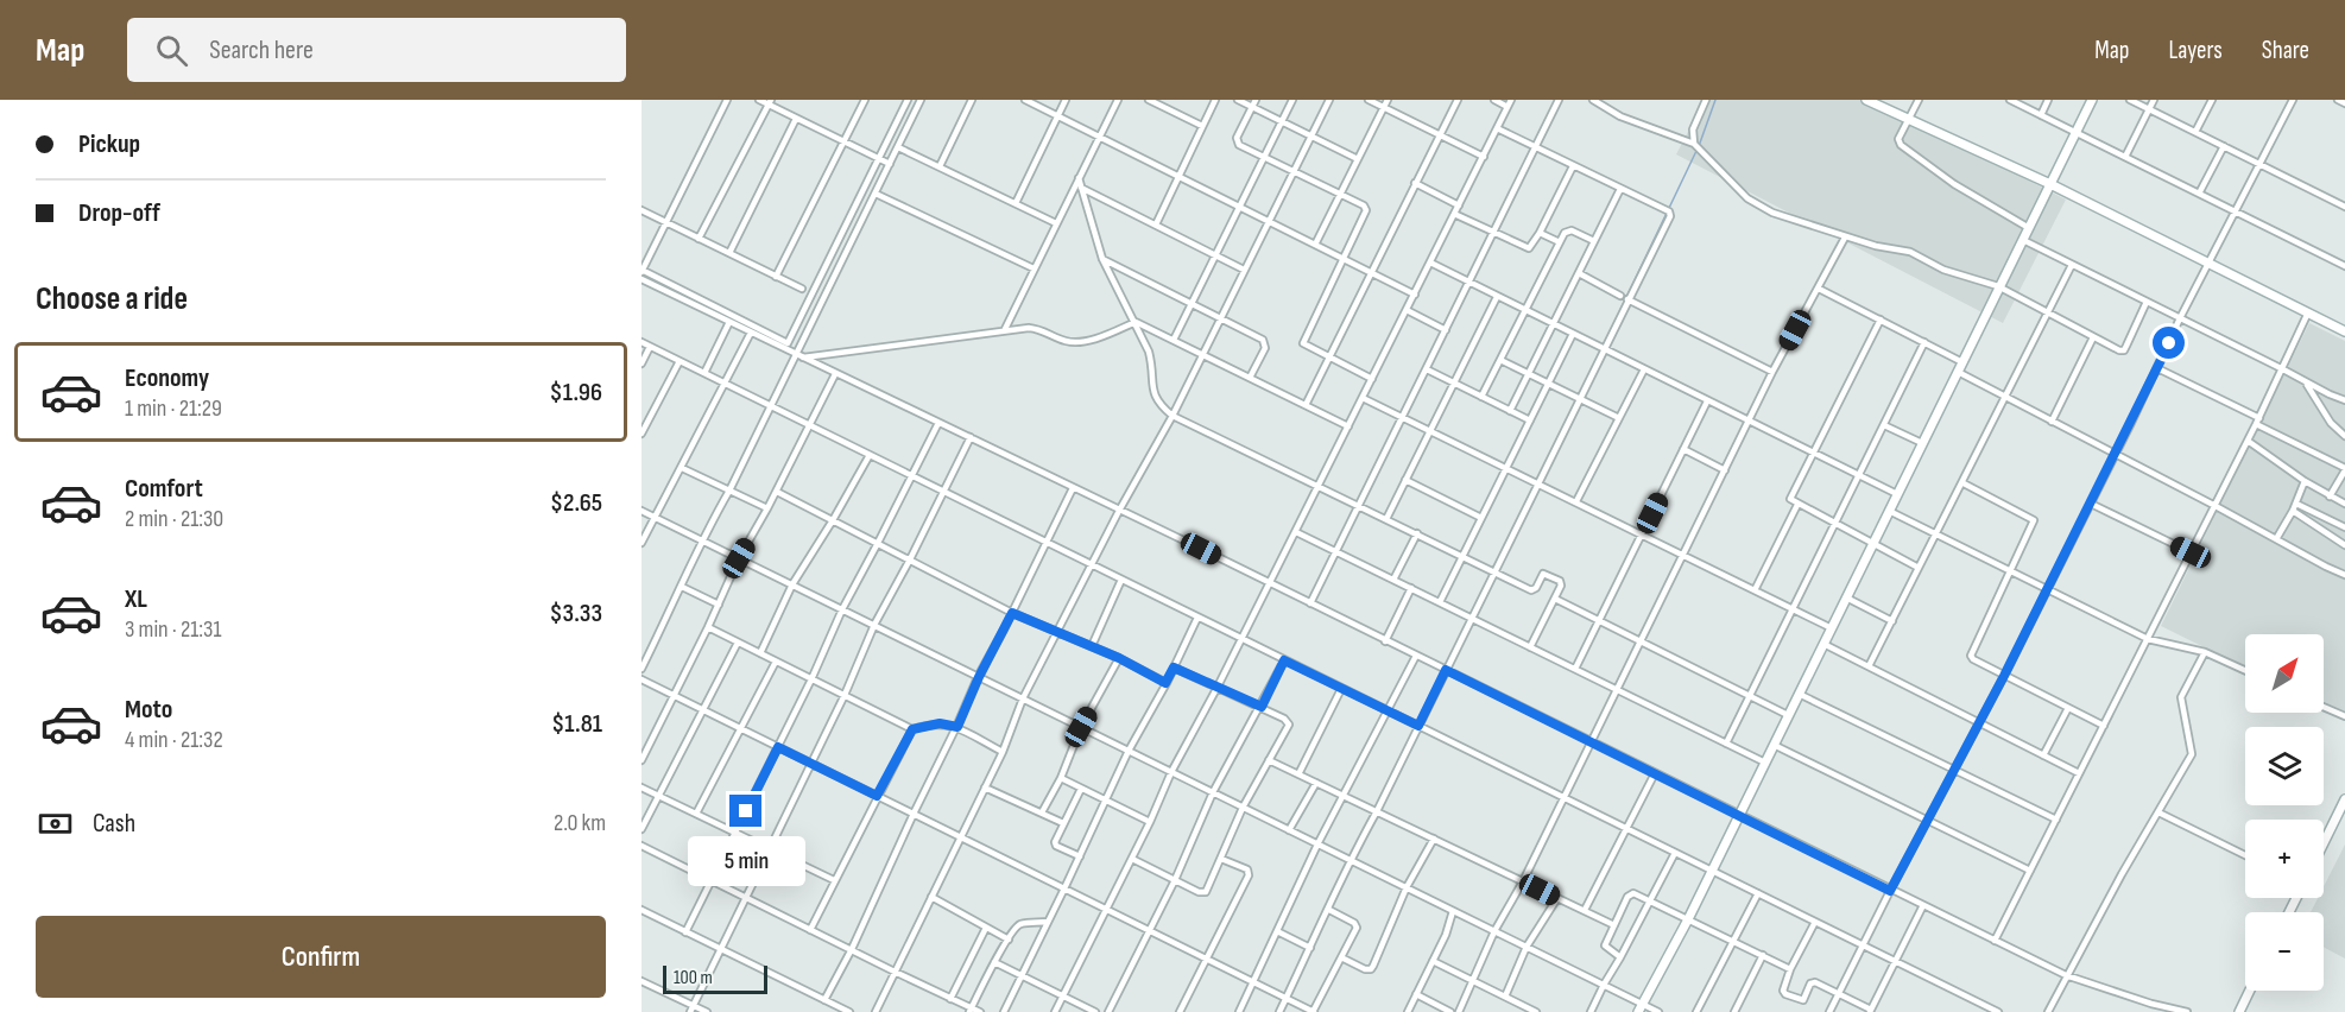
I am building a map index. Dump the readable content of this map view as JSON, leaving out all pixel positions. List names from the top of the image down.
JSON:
{
  "scale_bar": "100 m",
  "north": "top right",
  "page": {
    "header": "Map",
    "search": "Search here",
    "nav": ["Map", "Layers", "Share"],
    "banner": ["Pickup", "Drop-off"],
    "heading": "Choose a ride",
    "list": [
      {
        "name": "Economy",
        "note": "1 min · 21:29",
        "value": "$1.96"
      },
      {
        "name": "Comfort",
        "note": "2 min · 21:30",
        "value": "$2.65"
      },
      {
        "name": "XL",
        "note": "3 min · 21:31",
        "value": "$3.33"
      },
      {
        "name": "Moto",
        "note": "4 min · 21:32",
        "value": "$1.81"
      }
    ],
    "map_buttons": ["+", "−"],
    "pay": ["Cash", "2.0 km"],
    "bubble": "5 min",
    "buttons": "Confirm",
    "scale": "100 m"
  }
}
